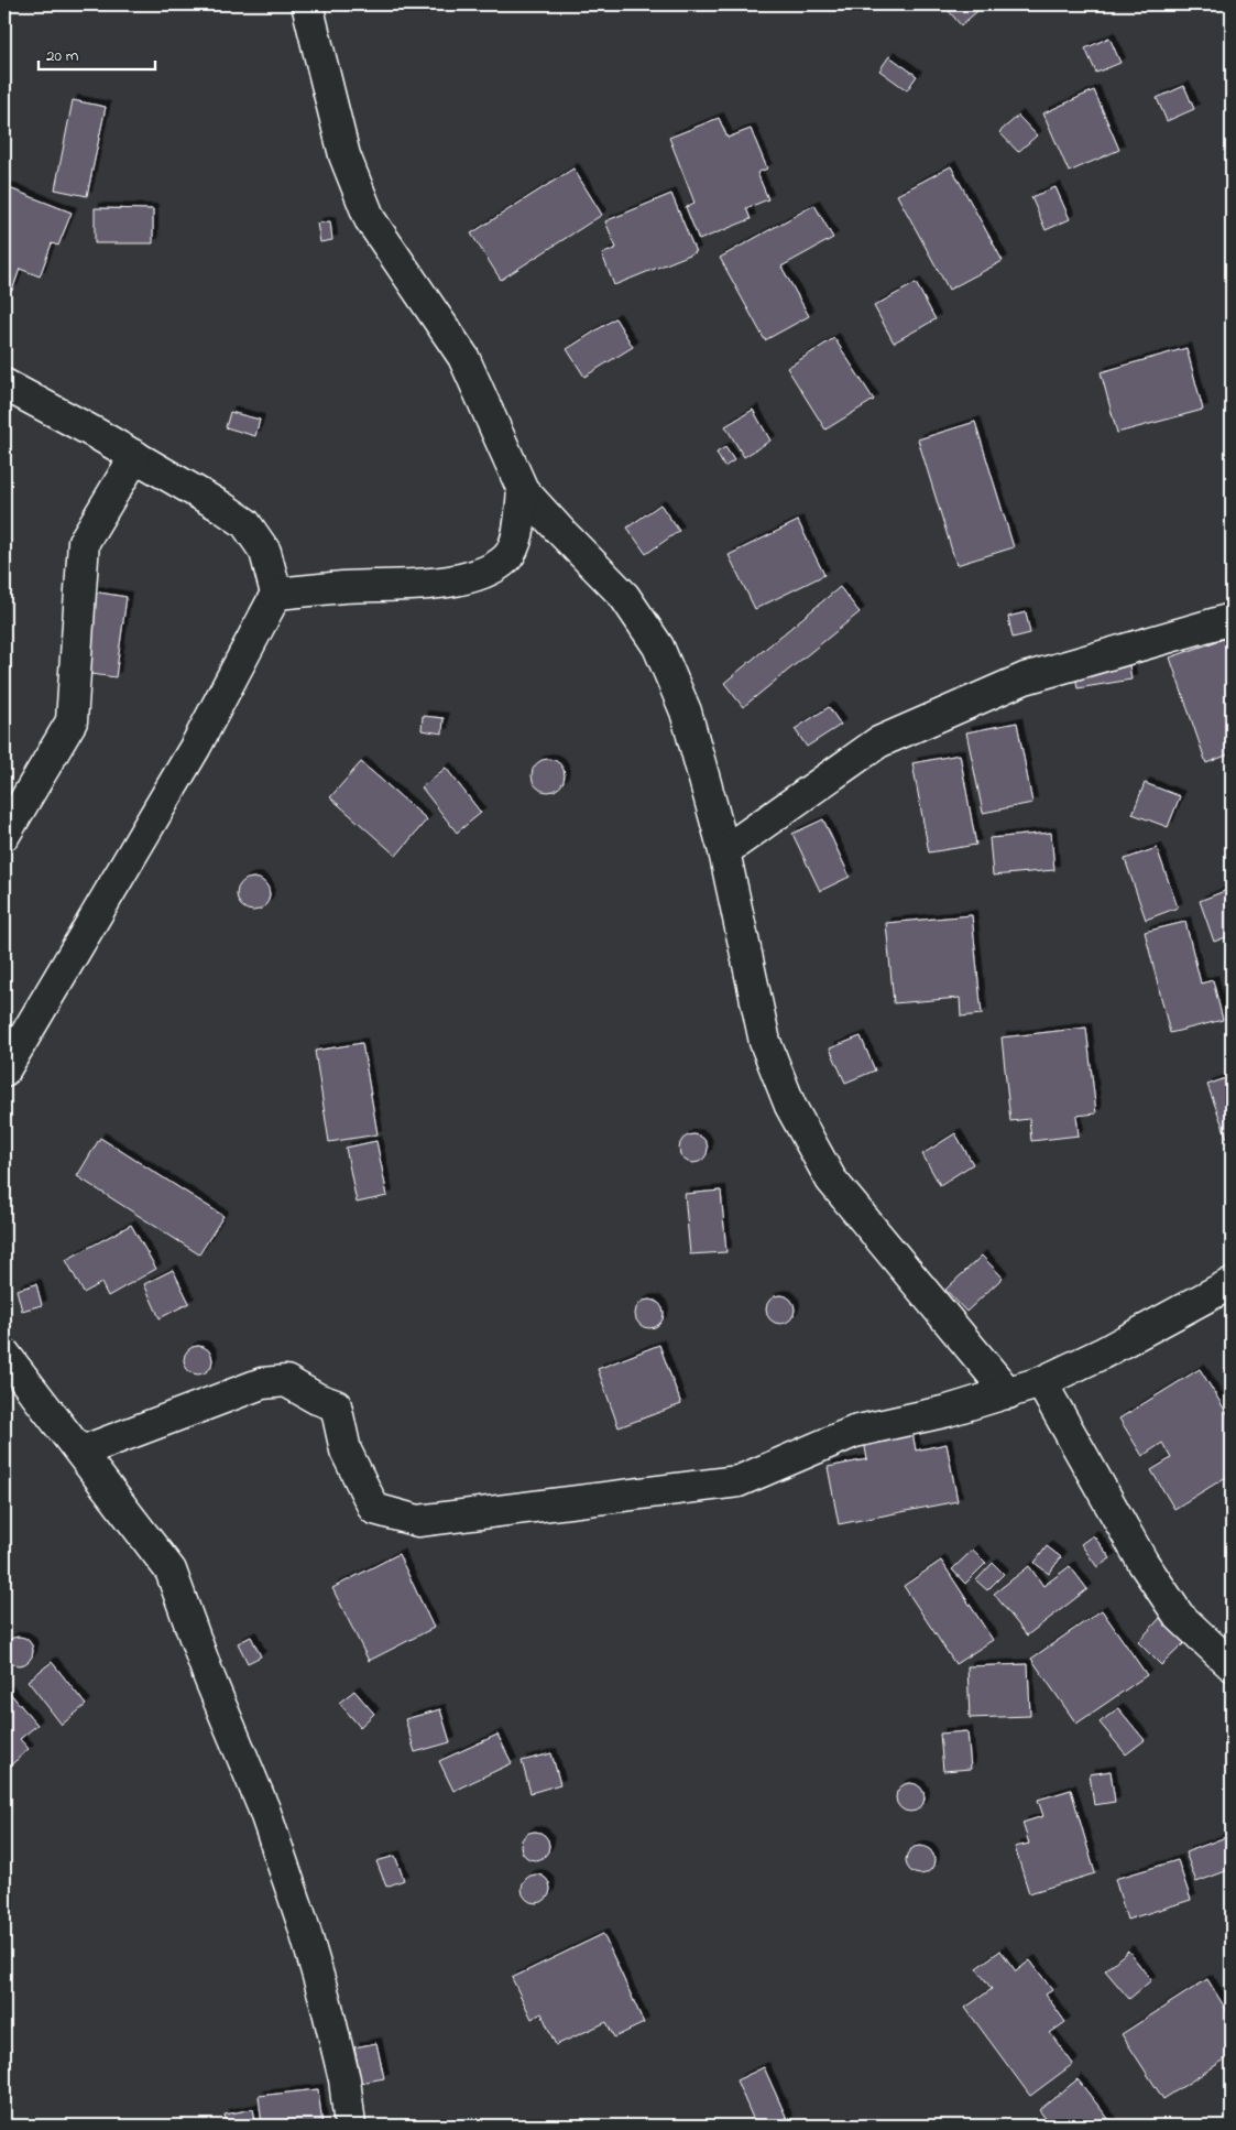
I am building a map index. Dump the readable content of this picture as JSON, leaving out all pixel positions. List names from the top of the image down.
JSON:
{
  "scale_bar": "20 m"
}
